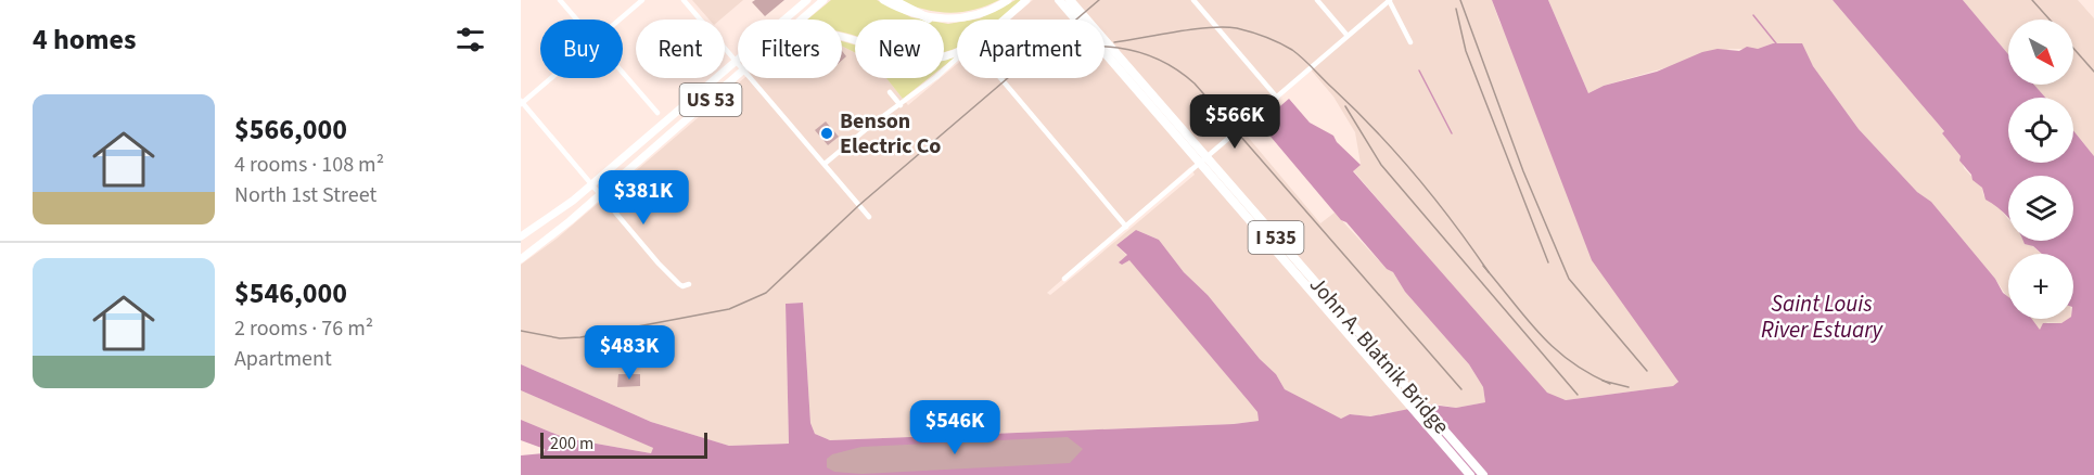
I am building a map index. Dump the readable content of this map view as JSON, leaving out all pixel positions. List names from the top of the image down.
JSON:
{
  "streets": {
    "highway": ["I 535", "John A. Blatnik Bridge"],
    "main road": ["US 53"]
  },
  "water": ["Saint Louis River Estuary"],
  "places": ["Benson Electric Co"],
  "scale_bar": "200 m",
  "north": "bottom right",
  "page": {
    "heading": "4 homes",
    "map_buttons": "+",
    "chip": [
      "Buy",
      "Rent",
      "Filters",
      "New",
      "Apartment"
    ],
    "list": [
      {
        "name": "$566,000",
        "note": "4 rooms · 108 m² · North 1st Street"
      },
      {
        "name": "$546,000",
        "note": "2 rooms · 76 m² · Apartment"
      }
    ],
    "price": [
      "$566K",
      "$381K",
      "$483K",
      "$546K"
    ],
    "scale": "200 m"
  }
}
